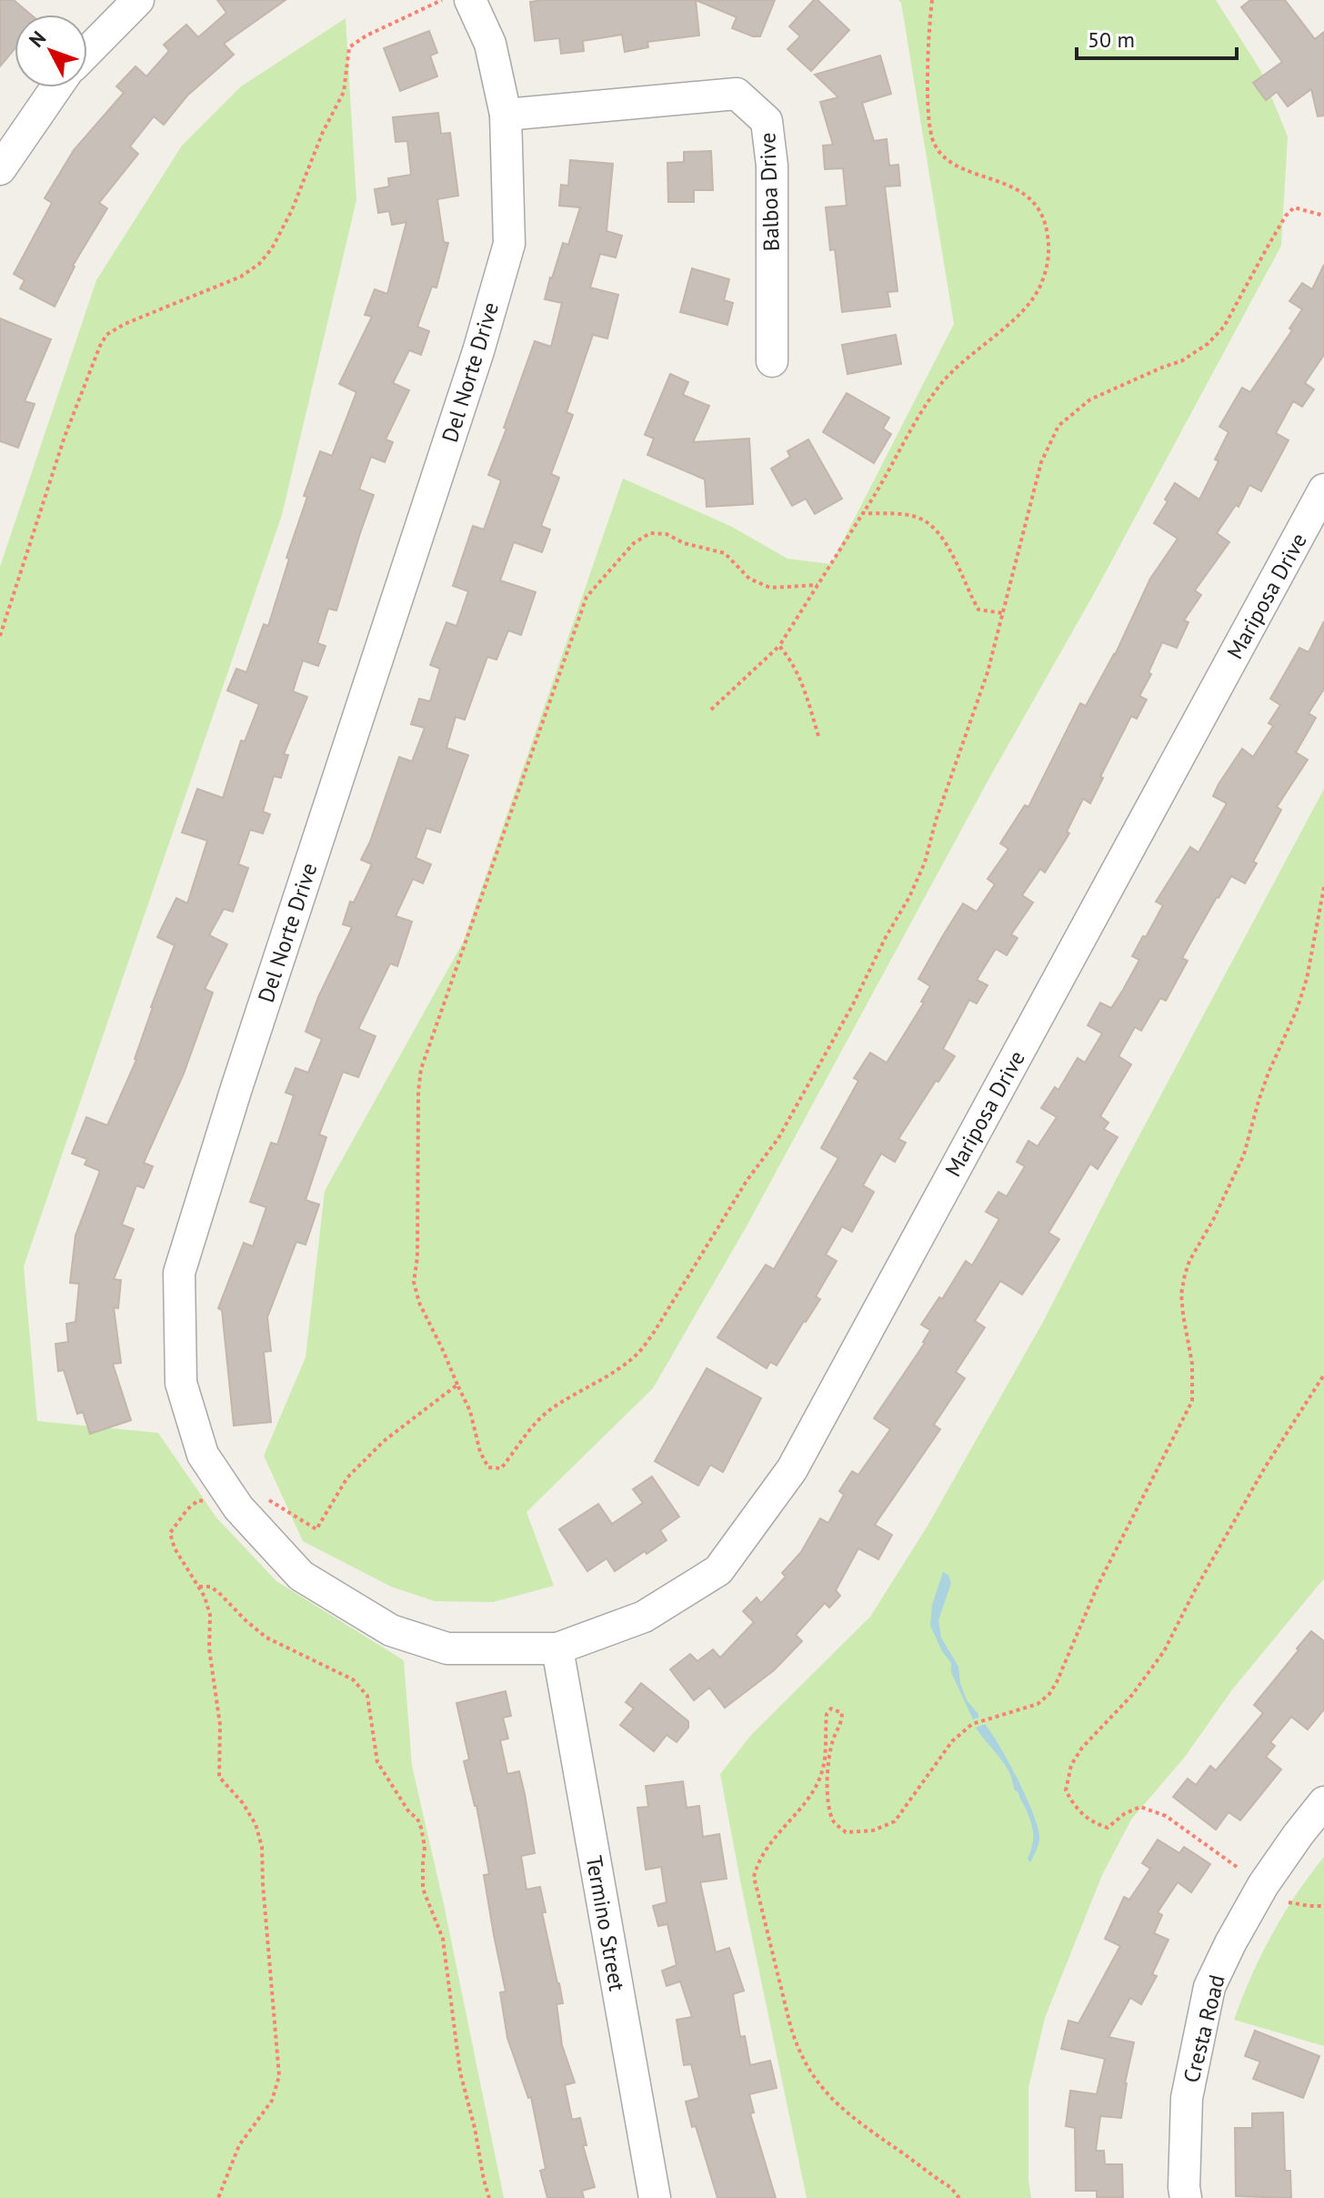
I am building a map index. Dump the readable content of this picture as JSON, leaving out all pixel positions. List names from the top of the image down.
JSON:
{
  "streets": {
    "street": [
      "Balboa Drive",
      "Del Norte Drive",
      "Mariposa Drive",
      "Termino Street",
      "Cresta Road"
    ]
  },
  "crossings": [
    ["Balboa Drive", "Del Norte Drive"],
    ["Del Norte Drive", "Mariposa Drive"],
    ["Del Norte Drive", "Termino Street"],
    ["Mariposa Drive", "Termino Street"]
  ],
  "scale_bar": "50 m",
  "north": "top left"
}
